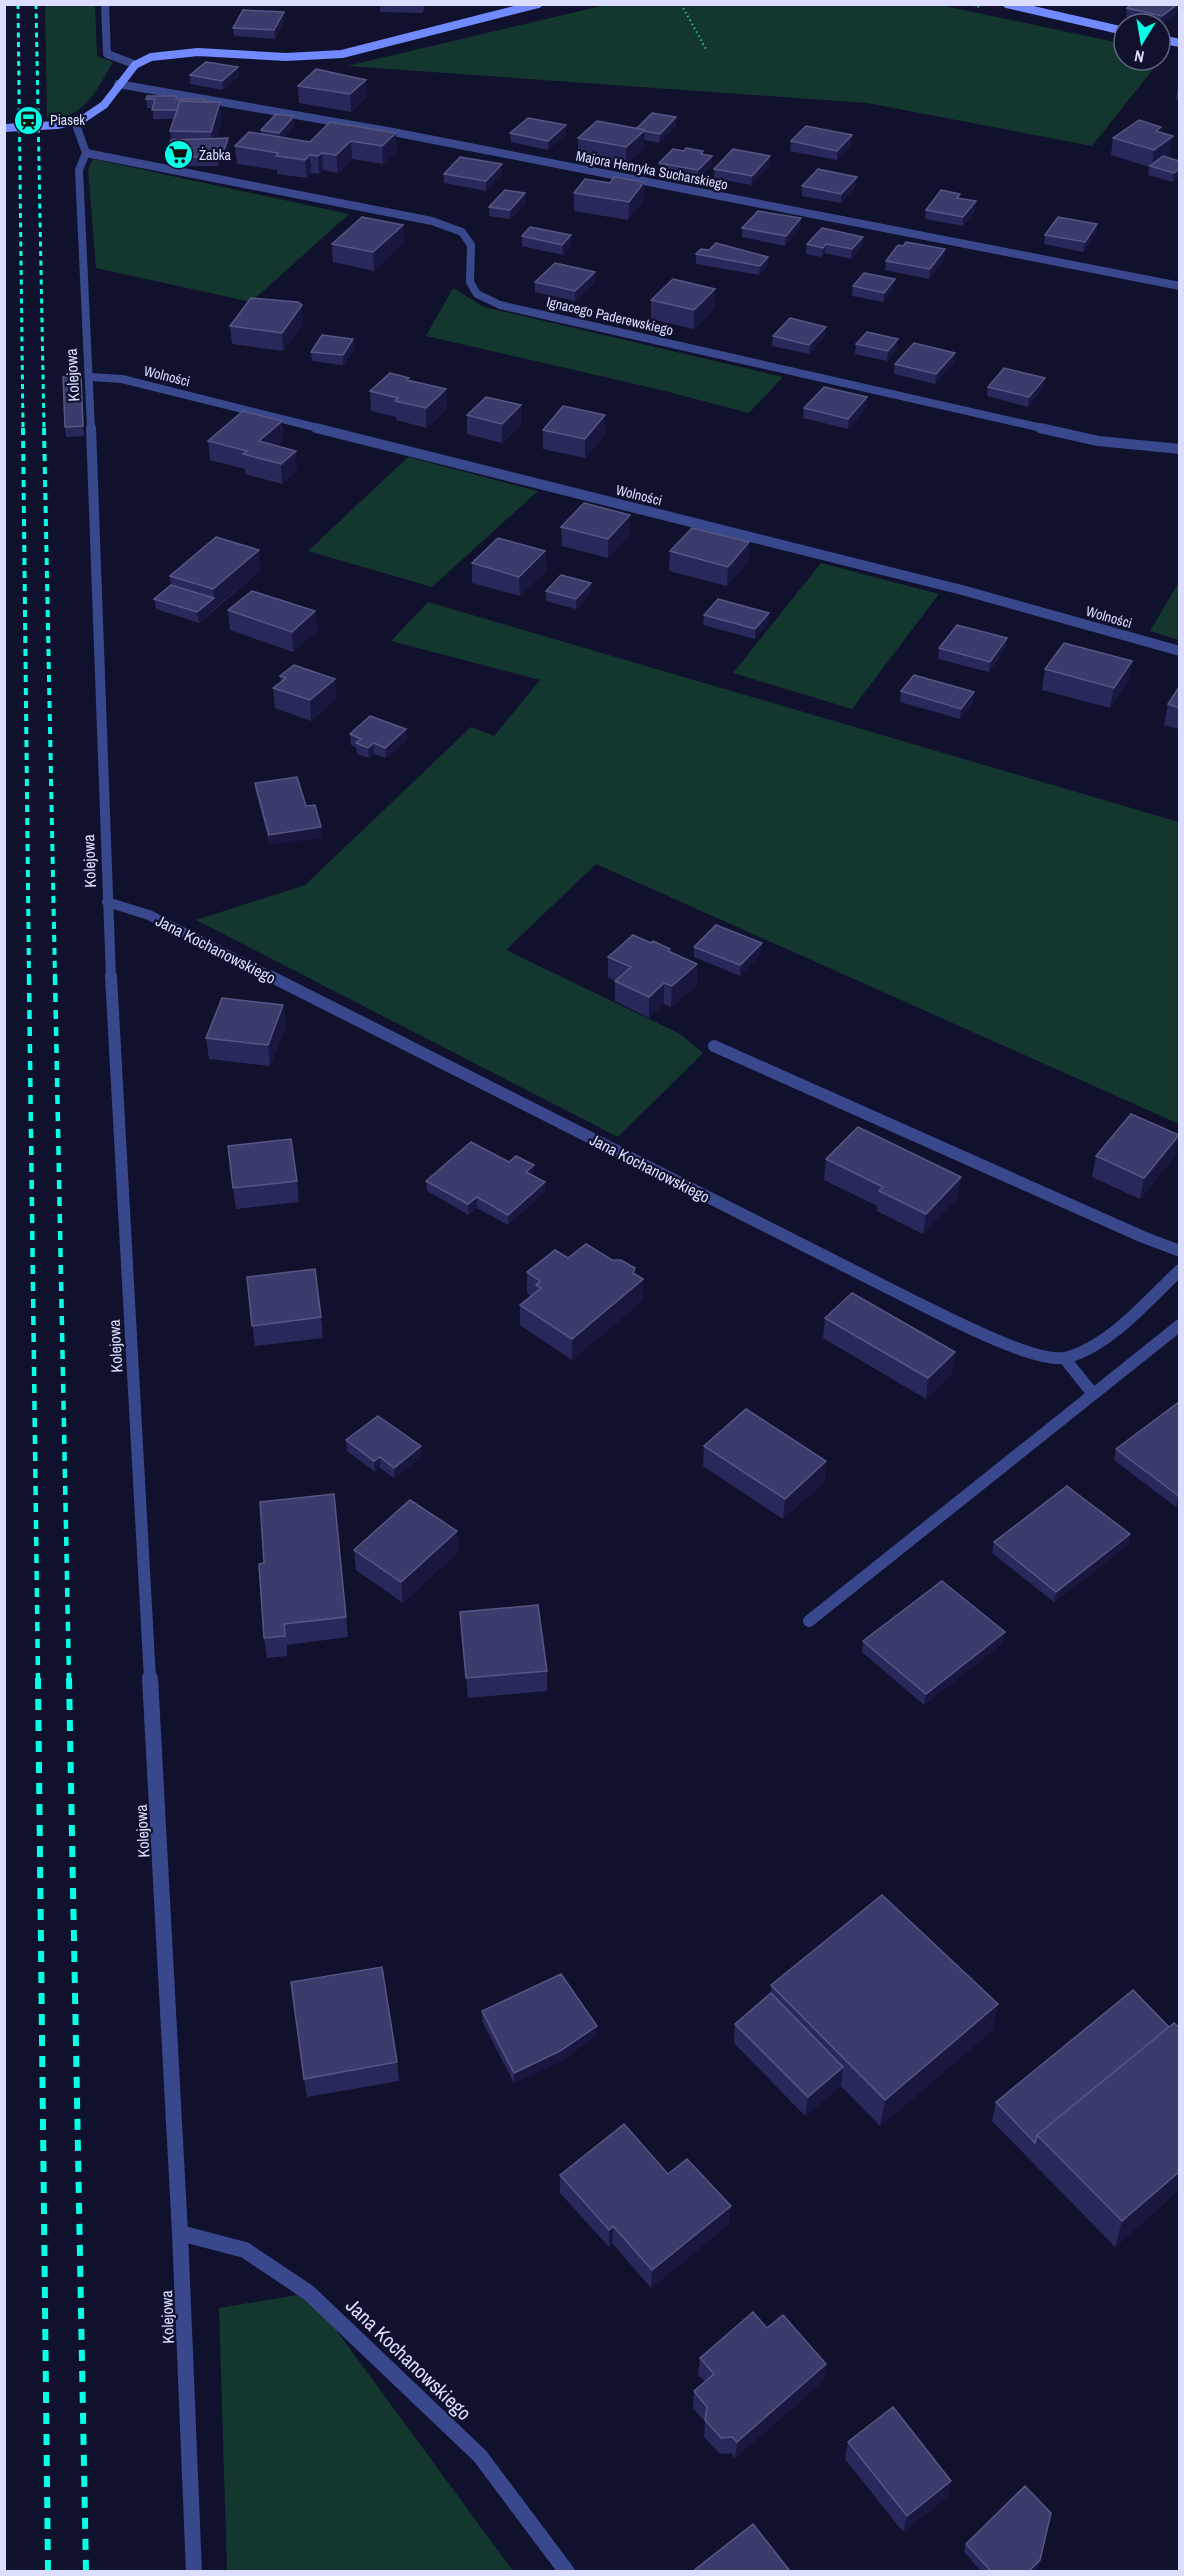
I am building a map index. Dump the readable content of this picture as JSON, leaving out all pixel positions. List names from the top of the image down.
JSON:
{
  "streets": {
    "street": [
      "Majora Henryka Sucharskiego",
      "Ignacego Paderewskiego",
      "Kolejowa",
      "Wolności",
      "Jana Kochanowskiego"
    ]
  },
  "crossings": [
    ["Ignacego Paderewskiego", "Kolejowa"],
    ["Kolejowa", "Wolności"],
    ["Kolejowa", "Jana Kochanowskiego"]
  ],
  "places": {
    "station": ["Piasek"],
    "supermarket": ["Żabka"]
  },
  "north": "bottom"
}
